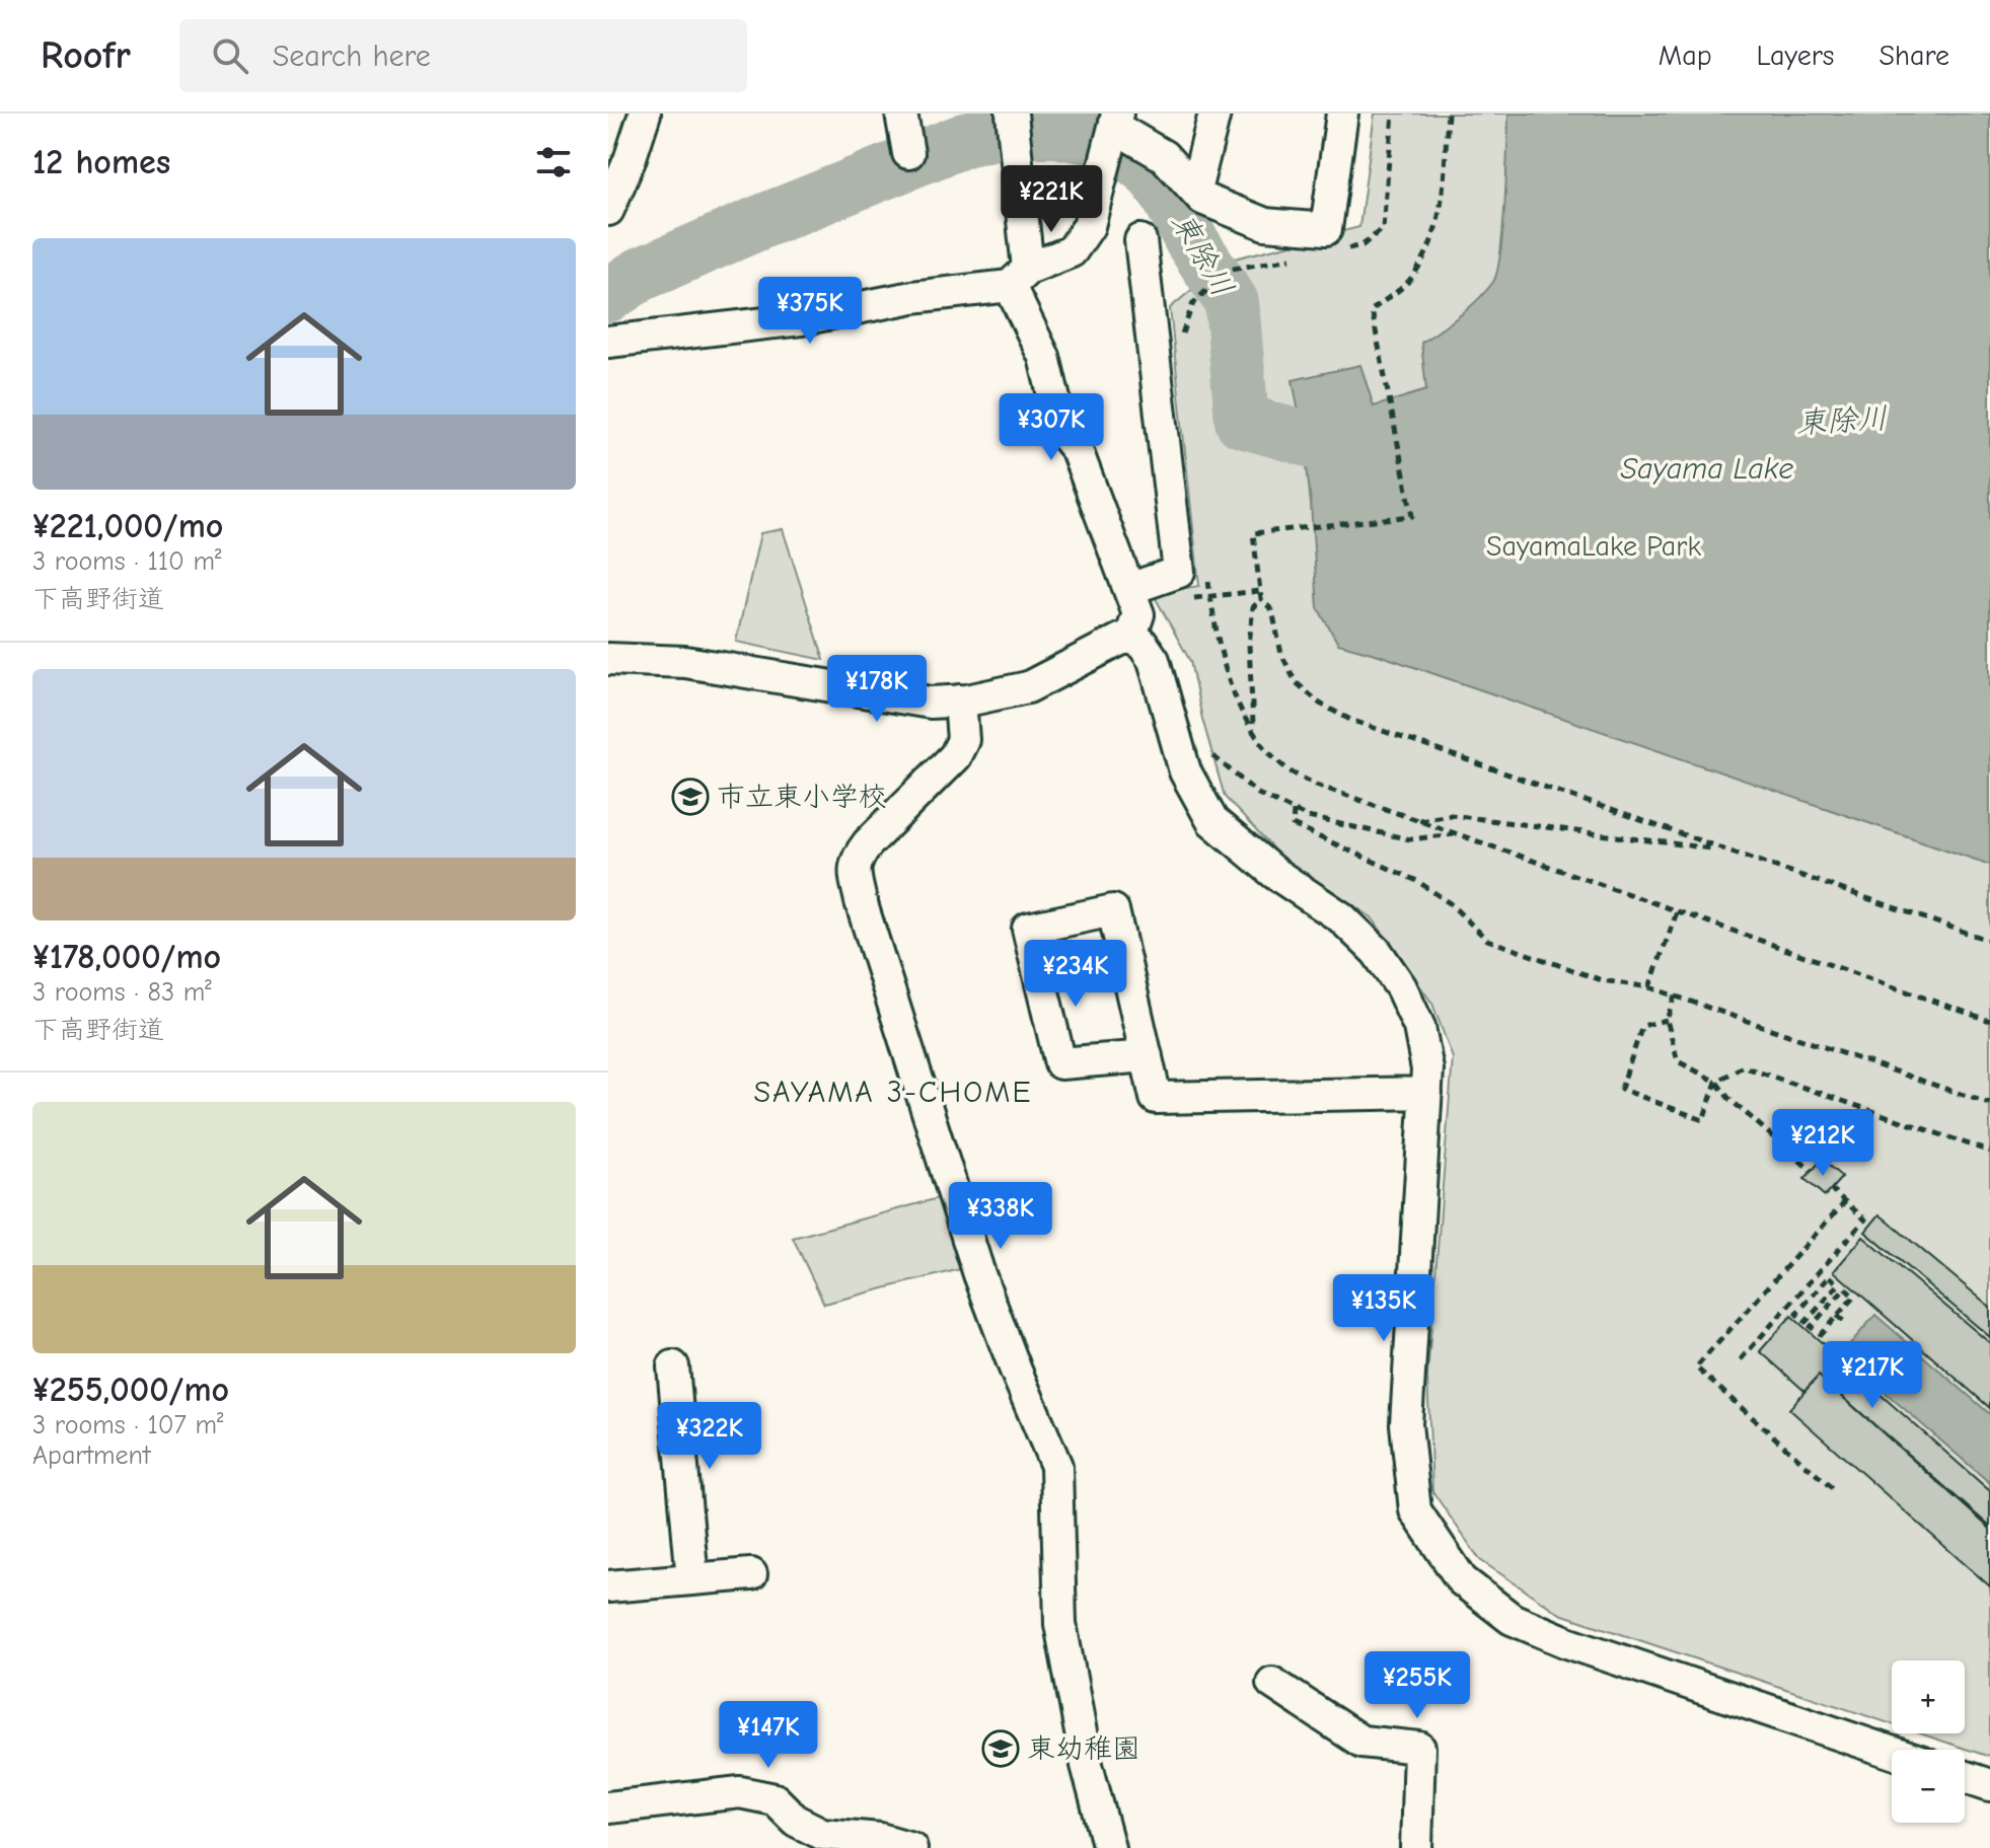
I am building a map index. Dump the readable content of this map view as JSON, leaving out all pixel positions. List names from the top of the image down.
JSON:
{
  "districts": ["SAYAMA 3-CHOME"],
  "water": ["東除川", "Sayama Lake"],
  "parks": ["SayamaLake Park"],
  "places": {
    "school or university": ["市立東小学校", "東幼稚園"]
  },
  "page": {
    "header": "Roofr",
    "search": "Search here",
    "nav": ["Map", "Layers", "Share"],
    "heading": "12 homes",
    "price": [
      "¥221K",
      "¥375K",
      "¥307K",
      "¥178K",
      "¥234K",
      "¥212K",
      "¥338K",
      "¥135K",
      "¥217K",
      "¥322K",
      "¥255K",
      "¥147K"
    ],
    "list": [
      {
        "name": "¥221,000/mo",
        "note": "3 rooms · 110 m² · 下高野街道"
      },
      {
        "name": "¥178,000/mo",
        "note": "3 rooms · 83 m² · 下高野街道"
      },
      {
        "name": "¥255,000/mo",
        "note": "3 rooms · 107 m² · Apartment"
      }
    ],
    "map_buttons": ["+", "−"]
  }
}
